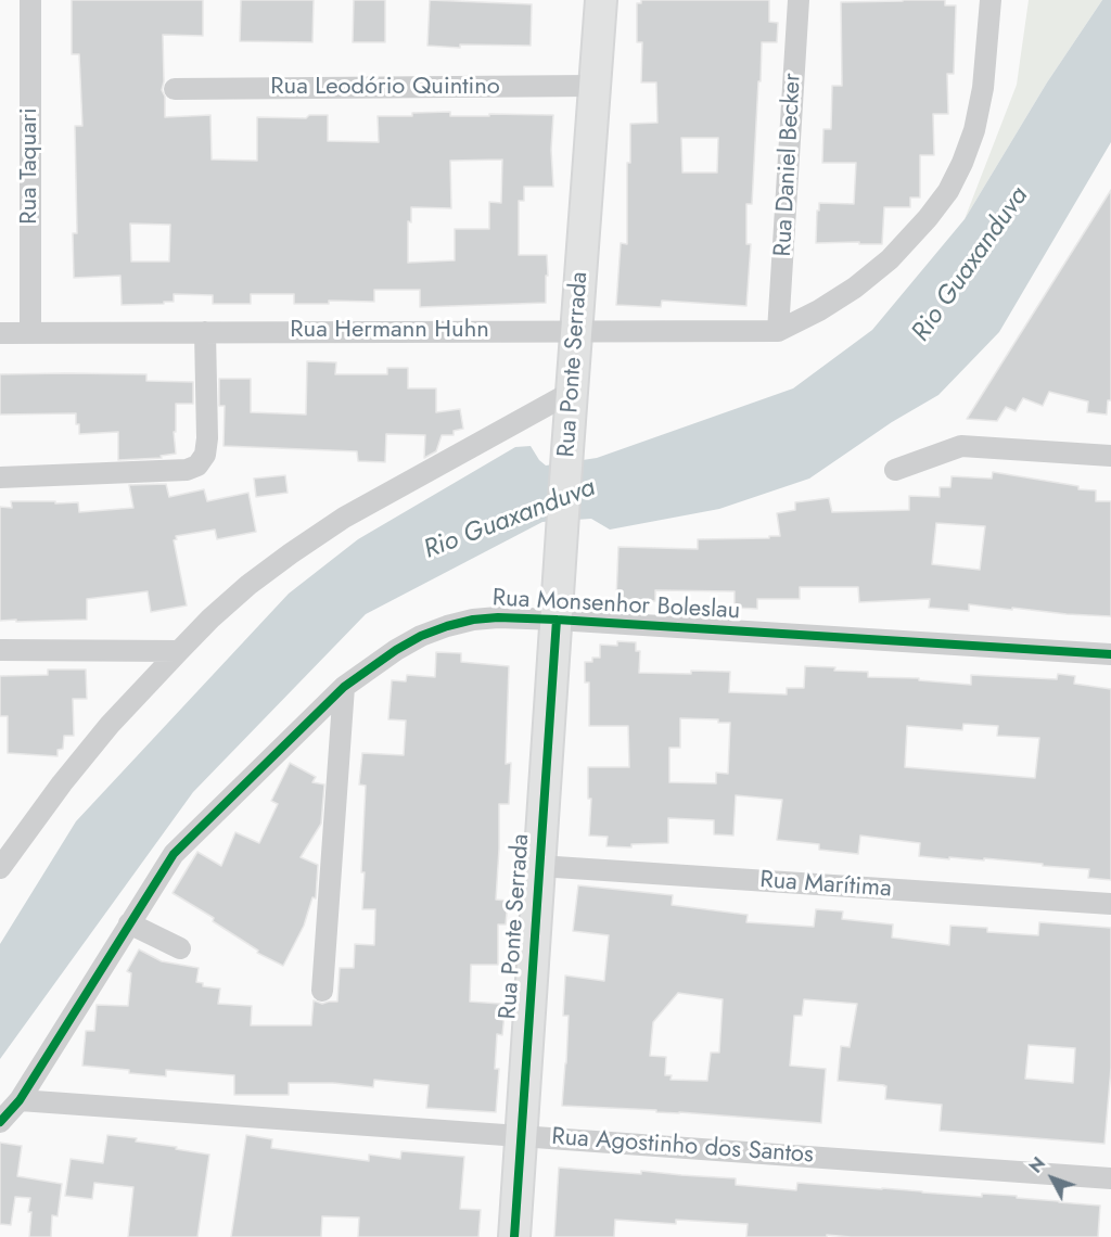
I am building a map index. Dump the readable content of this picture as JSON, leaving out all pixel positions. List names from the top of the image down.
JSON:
{
  "streets": {
    "street": [
      "Rua Leodório Quintino",
      "Rua Daniel Becker",
      "Rua Taquari",
      "Rua Hermann Huhn",
      "Rua Ponte Serrada",
      "Rua Monsenhor Boleslau",
      "Rua Marítima",
      "Rua Agostinho dos Santos"
    ]
  },
  "crossings": [
    ["Rua Leodório Quintino", "Rua Ponte Serrada"],
    ["Rua Daniel Becker", "Rua Hermann Huhn"],
    ["Rua Taquari", "Rua Hermann Huhn"],
    ["Rua Hermann Huhn", "Rua Ponte Serrada"],
    ["Rua Ponte Serrada", "Rua Monsenhor Boleslau"],
    ["Rua Ponte Serrada", "Rua Marítima"],
    ["Rua Ponte Serrada", "Rua Agostinho dos Santos"],
    ["Rua Monsenhor Boleslau", "Rua Agostinho dos Santos"]
  ],
  "water": ["Rio Guaxanduva"],
  "north": "top left"
}
